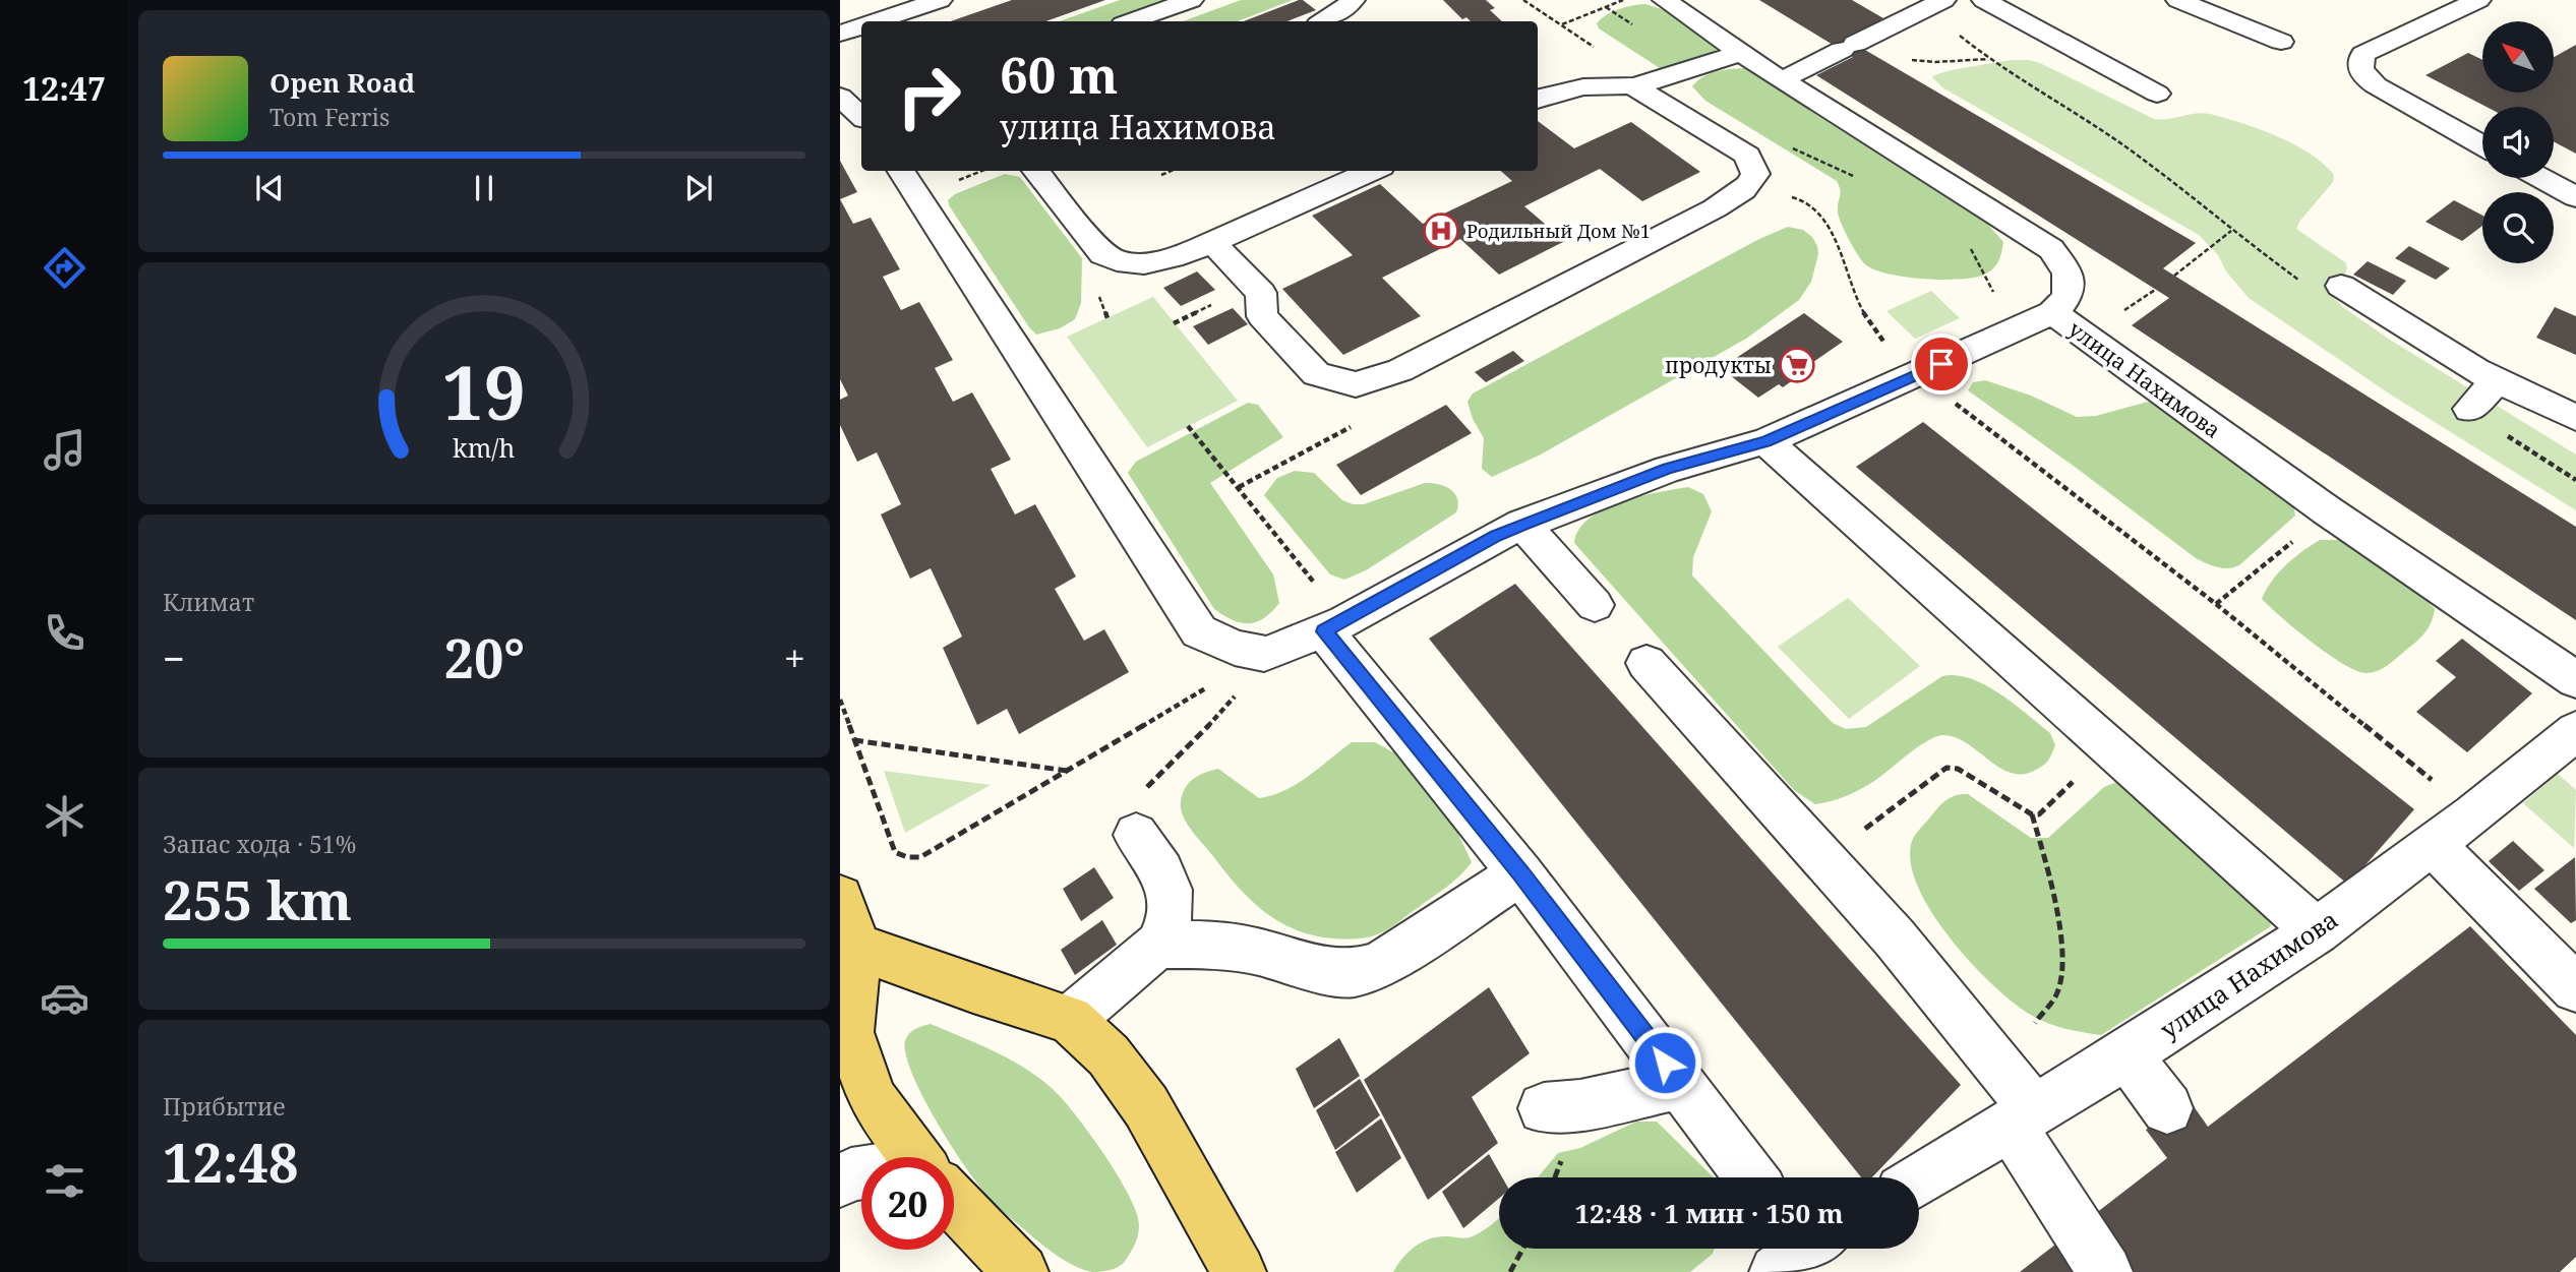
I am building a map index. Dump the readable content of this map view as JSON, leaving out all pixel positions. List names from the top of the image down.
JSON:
{
  "streets": {
    "lane": ["улица Нахимова"]
  },
  "places": {
    "hospital": ["Родильный Дом №1"],
    "supermarket": ["продукты"]
  },
  "north": "top left",
  "page": {
    "tabs": "12:47",
    "turn": ["60 m", "улица Нахимова"],
    "song": ["Open Road", "Tom Ferris"],
    "tile": [
      "Климат",
      ["Запас хода · 51%", "255 km"],
      ["Прибытие", "12:48"]
    ],
    "heat": ["−", "20°", "+"],
    "limit": "20",
    "trip": "12:48 · 1 мин · 150 m",
    "gauge": ["19", "km/h"]
  }
}
